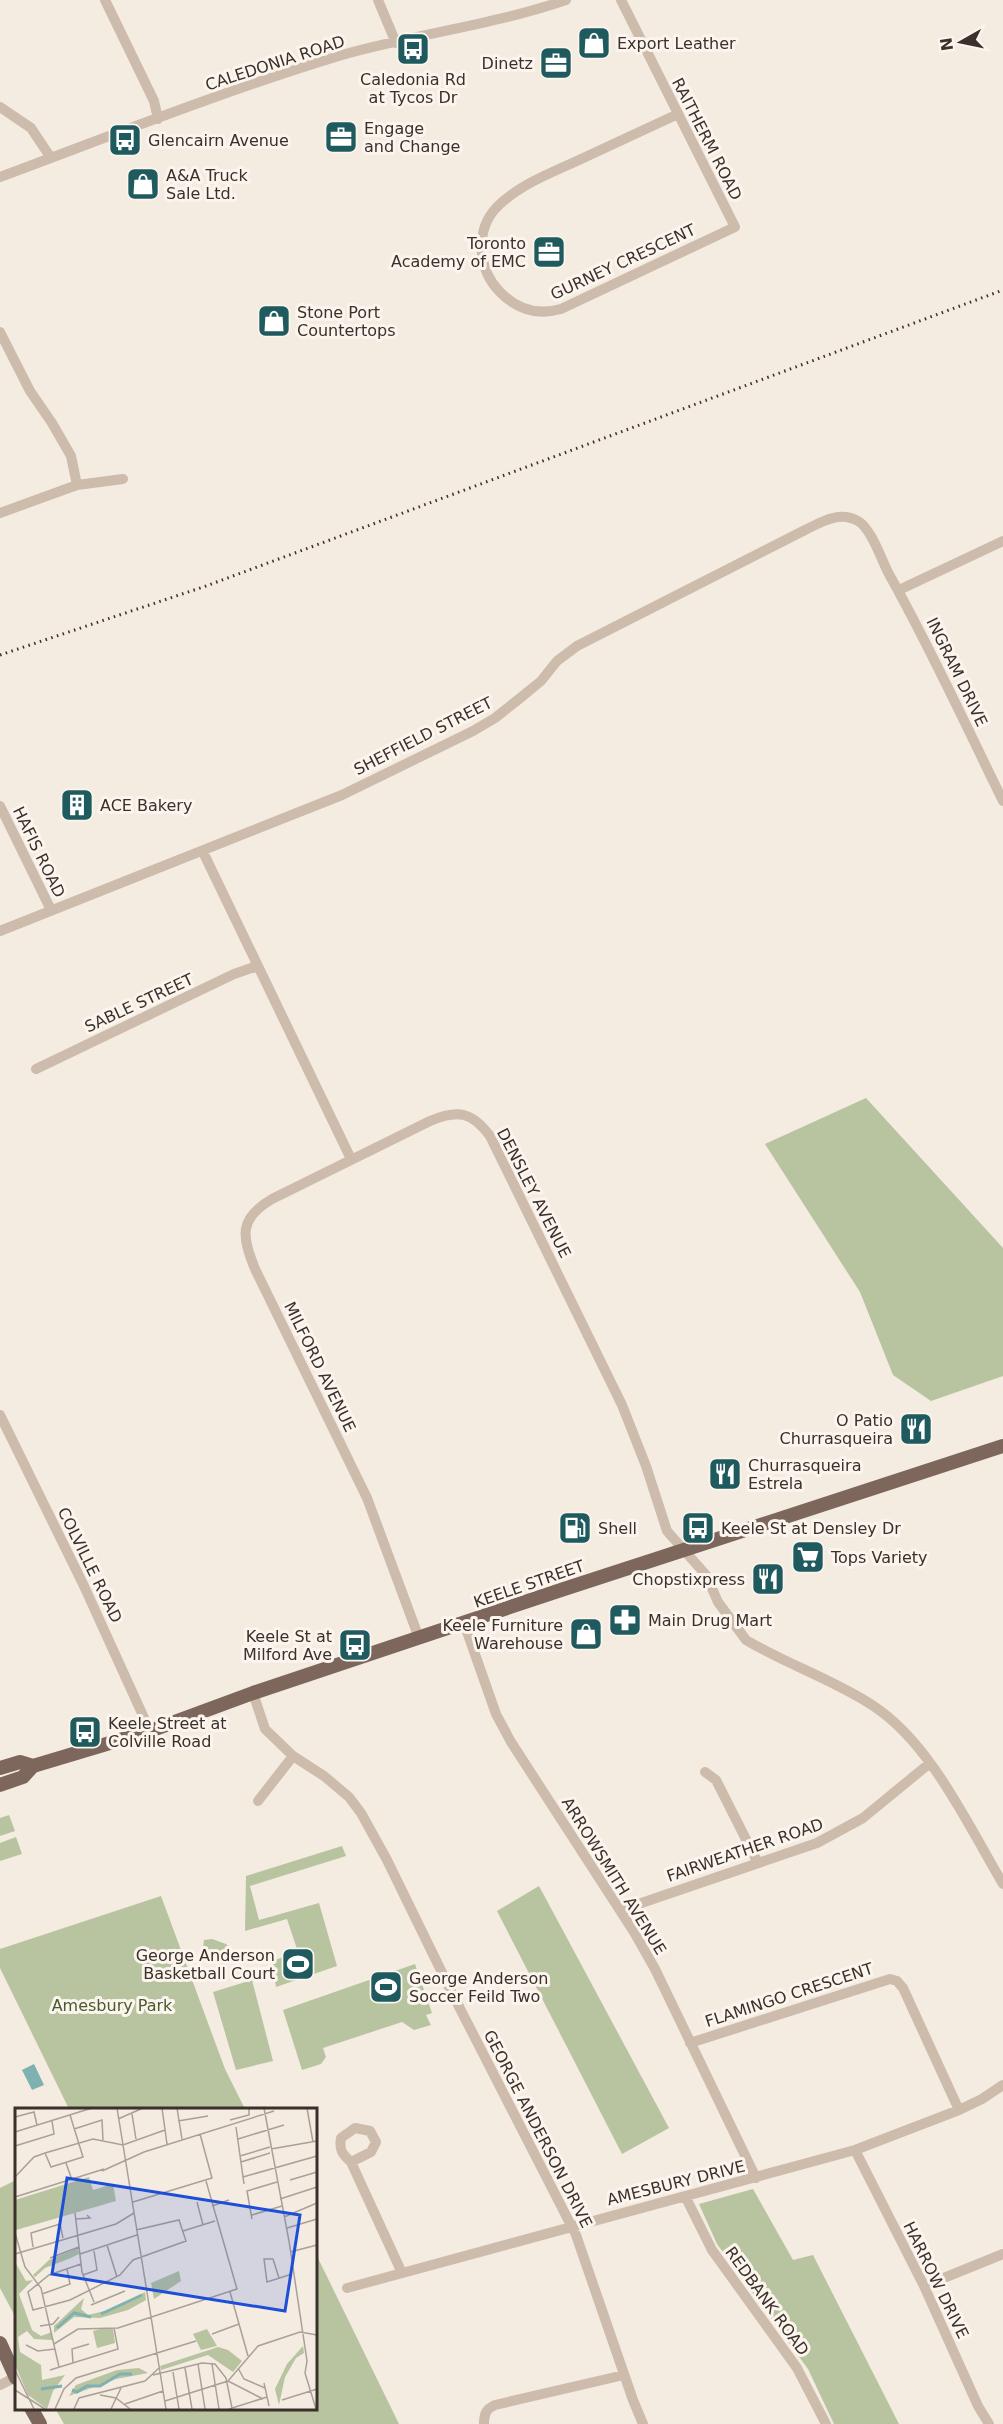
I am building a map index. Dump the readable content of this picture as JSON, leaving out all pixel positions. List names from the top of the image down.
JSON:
{
  "streets": {
    "main road": ["KEELE STREET"],
    "street": [
      "CALEDONIA ROAD",
      "RAITHERM ROAD",
      "GURNEY CRESCENT",
      "INGRAM DRIVE",
      "SHEFFIELD STREET",
      "HAFIS ROAD",
      "SABLE STREET",
      "DENSLEY AVENUE",
      "MILFORD AVENUE",
      "COLVILLE ROAD",
      "FAIRWEATHER ROAD",
      "ARROWSMITH AVENUE",
      "FLAMINGO CRESCENT",
      "GEORGE ANDERSON DRIVE",
      "AMESBURY DRIVE",
      "HARROW DRIVE",
      "REDBANK ROAD"
    ]
  },
  "crossings": [
    ["RAITHERM ROAD", "GURNEY CRESCENT"],
    ["INGRAM DRIVE", "SHEFFIELD STREET"],
    ["SHEFFIELD STREET", "HAFIS ROAD"],
    ["DENSLEY AVENUE", "MILFORD AVENUE"],
    ["DENSLEY AVENUE", "KEELE STREET"],
    ["DENSLEY AVENUE", "FAIRWEATHER ROAD"],
    ["MILFORD AVENUE", "KEELE STREET"],
    ["COLVILLE ROAD", "KEELE STREET"],
    ["KEELE STREET", "ARROWSMITH AVENUE"],
    ["KEELE STREET", "GEORGE ANDERSON DRIVE"],
    ["FAIRWEATHER ROAD", "ARROWSMITH AVENUE"],
    ["ARROWSMITH AVENUE", "FLAMINGO CRESCENT"],
    ["ARROWSMITH AVENUE", "AMESBURY DRIVE"],
    ["FLAMINGO CRESCENT", "AMESBURY DRIVE"],
    ["GEORGE ANDERSON DRIVE", "AMESBURY DRIVE"],
    ["AMESBURY DRIVE", "HARROW DRIVE"],
    ["AMESBURY DRIVE", "REDBANK ROAD"]
  ],
  "parks": ["Amesbury Park"],
  "places": {
    "shop": [
      "Export Leather",
      "A&A Truck Sale Ltd.",
      "Stone Port Countertops",
      "Keele Furniture Warehouse"
    ],
    "bus stop": [
      "Caledonia Rd at Tycos Dr",
      "Glencairn Avenue",
      "Keele St at Densley Dr",
      "Keele St at Milford Ave",
      "Keele Street at Colville Road"
    ],
    "office": ["Dinetz", "Engage and Change", "Toronto Academy of EMC"],
    "building": ["ACE Bakery"],
    "restaurant": ["O Patio Churrasqueira", "Churrasqueira Estrela", "Chopstixpress"],
    "fuel station": ["Shell"],
    "supermarket": ["Tops Variety"],
    "pharmacy": ["Main Drug Mart"],
    "sports": ["George Anderson Basketball Court", "George Anderson Soccer Feild Two"]
  },
  "north": "left"
}
